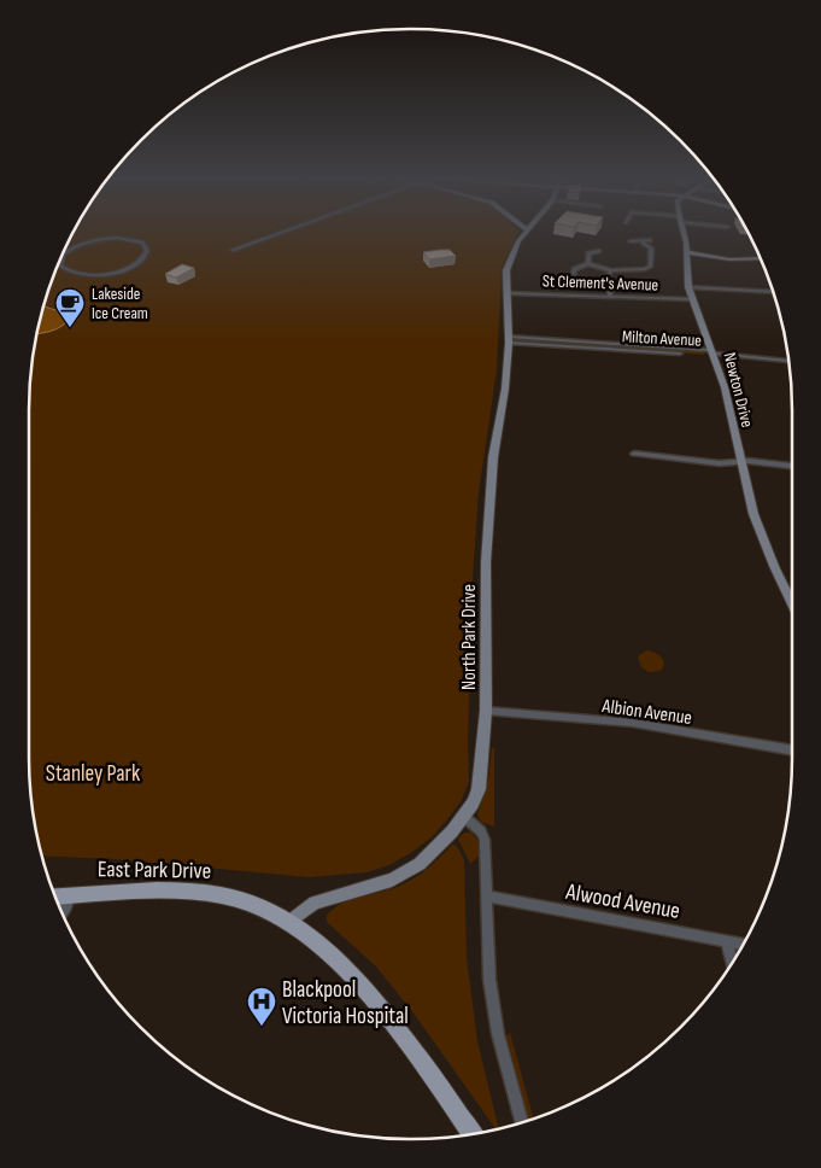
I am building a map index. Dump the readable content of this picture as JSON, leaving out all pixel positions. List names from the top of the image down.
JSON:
{
  "streets": {
    "main road": ["East Park Drive"],
    "street": [
      "St Clement's Avenue",
      "Milton Avenue",
      "Newton Drive",
      "North Park Drive",
      "Albion Avenue",
      "Alwood Avenue"
    ]
  },
  "crossings": [
    ["St Clement's Avenue", "Newton Drive"],
    ["St Clement's Avenue", "North Park Drive"],
    ["Milton Avenue", "Newton Drive"],
    ["Milton Avenue", "North Park Drive"],
    ["North Park Drive", "Albion Avenue"]
  ],
  "parks": ["Stanley Park"],
  "places": {
    "cafe": ["Lakeside Ice Cream"],
    "hospital": ["Blackpool Victoria Hospital"]
  }
}
